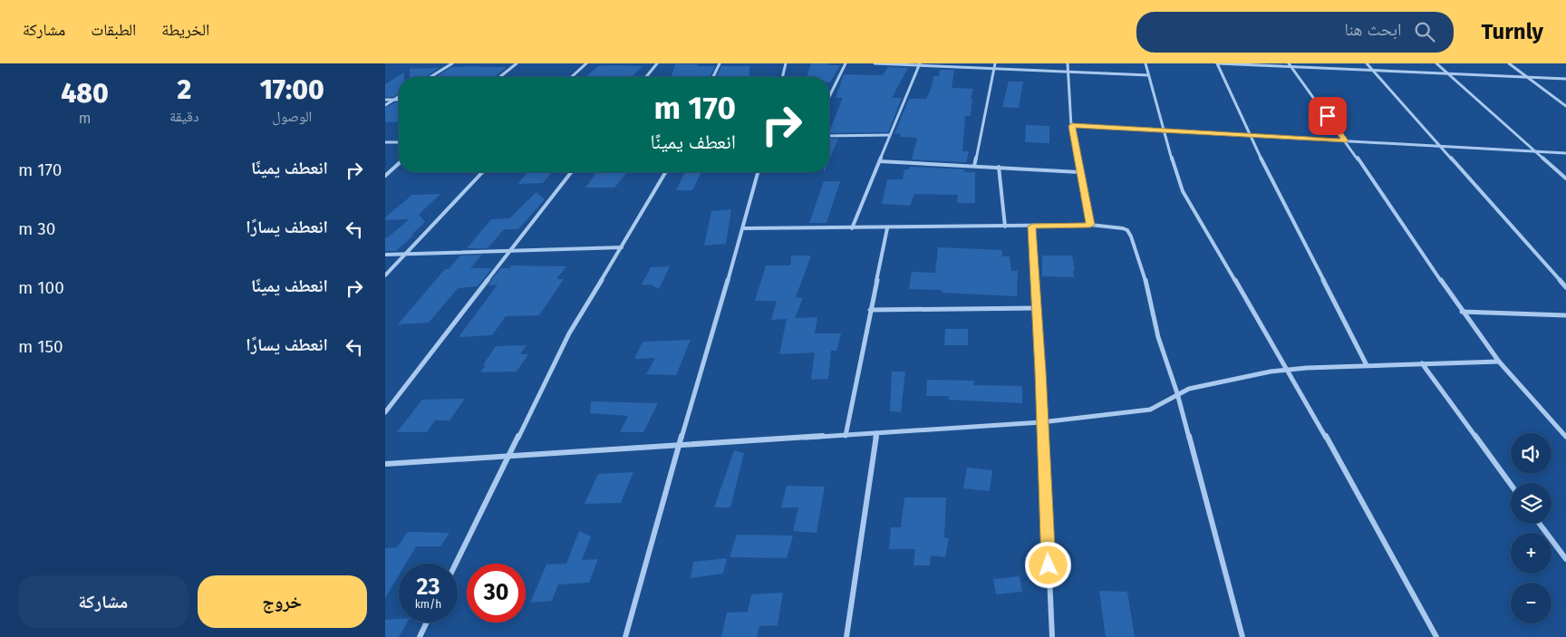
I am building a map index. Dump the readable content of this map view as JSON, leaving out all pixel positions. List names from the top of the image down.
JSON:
{
  "page": {
    "header": "Turnly",
    "search": "ابحث هنا",
    "nav": ["الخريطة", "الطبقات", "مشاركة"],
    "eta": [
      "17:00",
      "الوصول",
      "2",
      "دقيقة",
      "480",
      "m"
    ],
    "turn": ["170 m", "انعطف يمينًا"],
    "list": [
      {
        "name": "انعطف يمينًا",
        "value": "170 m"
      },
      {
        "name": "انعطف يسارًا",
        "value": "30 m"
      },
      {
        "name": "انعطف يمينًا",
        "value": "100 m"
      },
      {
        "name": "انعطف يسارًا",
        "value": "150 m"
      }
    ],
    "map_buttons": ["+", "−"],
    "speed": "23 km/h",
    "limit": "30",
    "buttons": ["خروج", "مشاركة"]
  }
}
